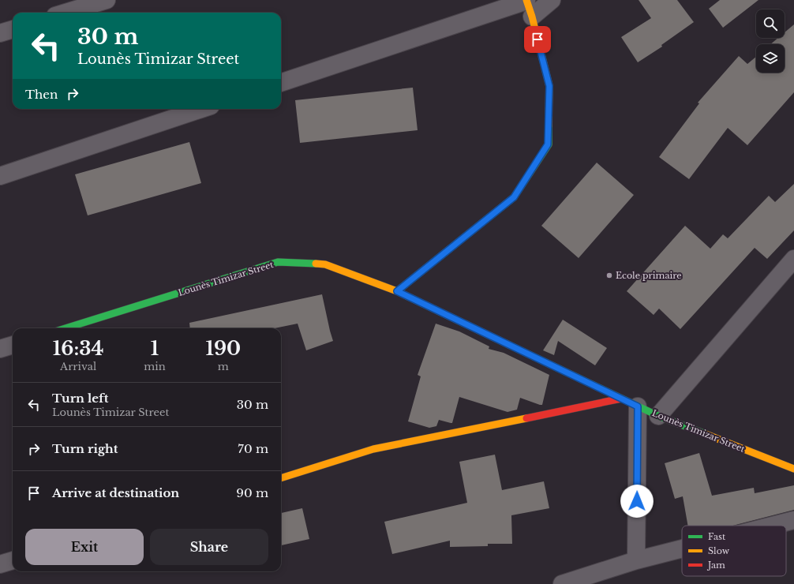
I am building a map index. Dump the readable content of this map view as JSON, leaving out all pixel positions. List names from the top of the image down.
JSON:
{
  "streets": {
    "street": ["Lounès Timizar Street"]
  },
  "places": ["Ecole primaire"],
  "legend": ["Fast", "Slow", "Jam"],
  "page": {
    "turn": ["30 m", "Lounès Timizar Street"],
    "then": "Then",
    "eta": [
      "16:34",
      "Arrival",
      "1",
      "min",
      "190",
      "m"
    ],
    "list": [
      {
        "name": "Turn left",
        "note": "Lounès Timizar Street",
        "value": "30 m"
      },
      {
        "name": "Turn right",
        "value": "70 m"
      },
      {
        "name": "Arrive at destination",
        "value": "90 m"
      }
    ],
    "buttons": ["Exit", "Share"]
  }
}
